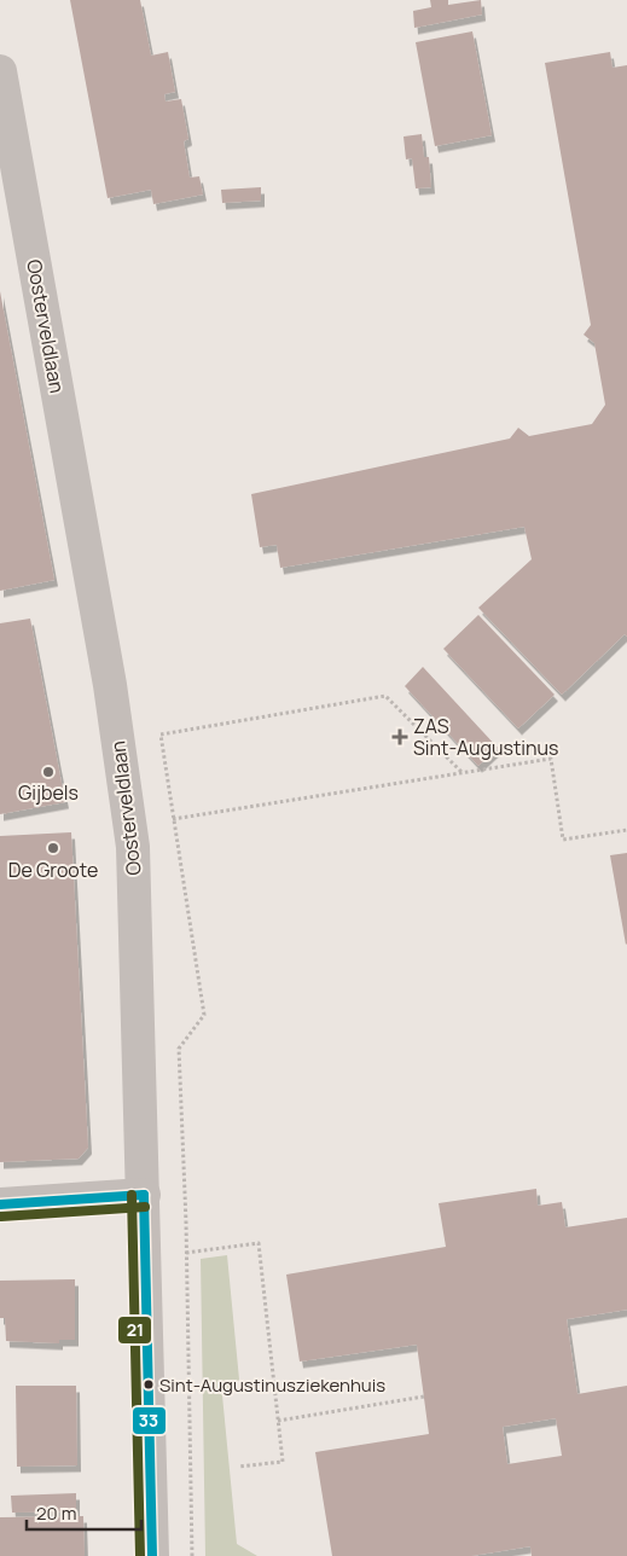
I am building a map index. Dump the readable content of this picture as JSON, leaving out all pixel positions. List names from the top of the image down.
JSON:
{
  "streets": {
    "street": ["Oosterveldlaan"]
  },
  "places": {
    "health": ["ZAS Sint-Augustinus"],
    "other": ["Gijbels", "De Groote", "Sint-Augustinusziekenhuis"]
  },
  "lines": ["transit line 33", "transit line 21"],
  "scale_bar": "20 m"
}
